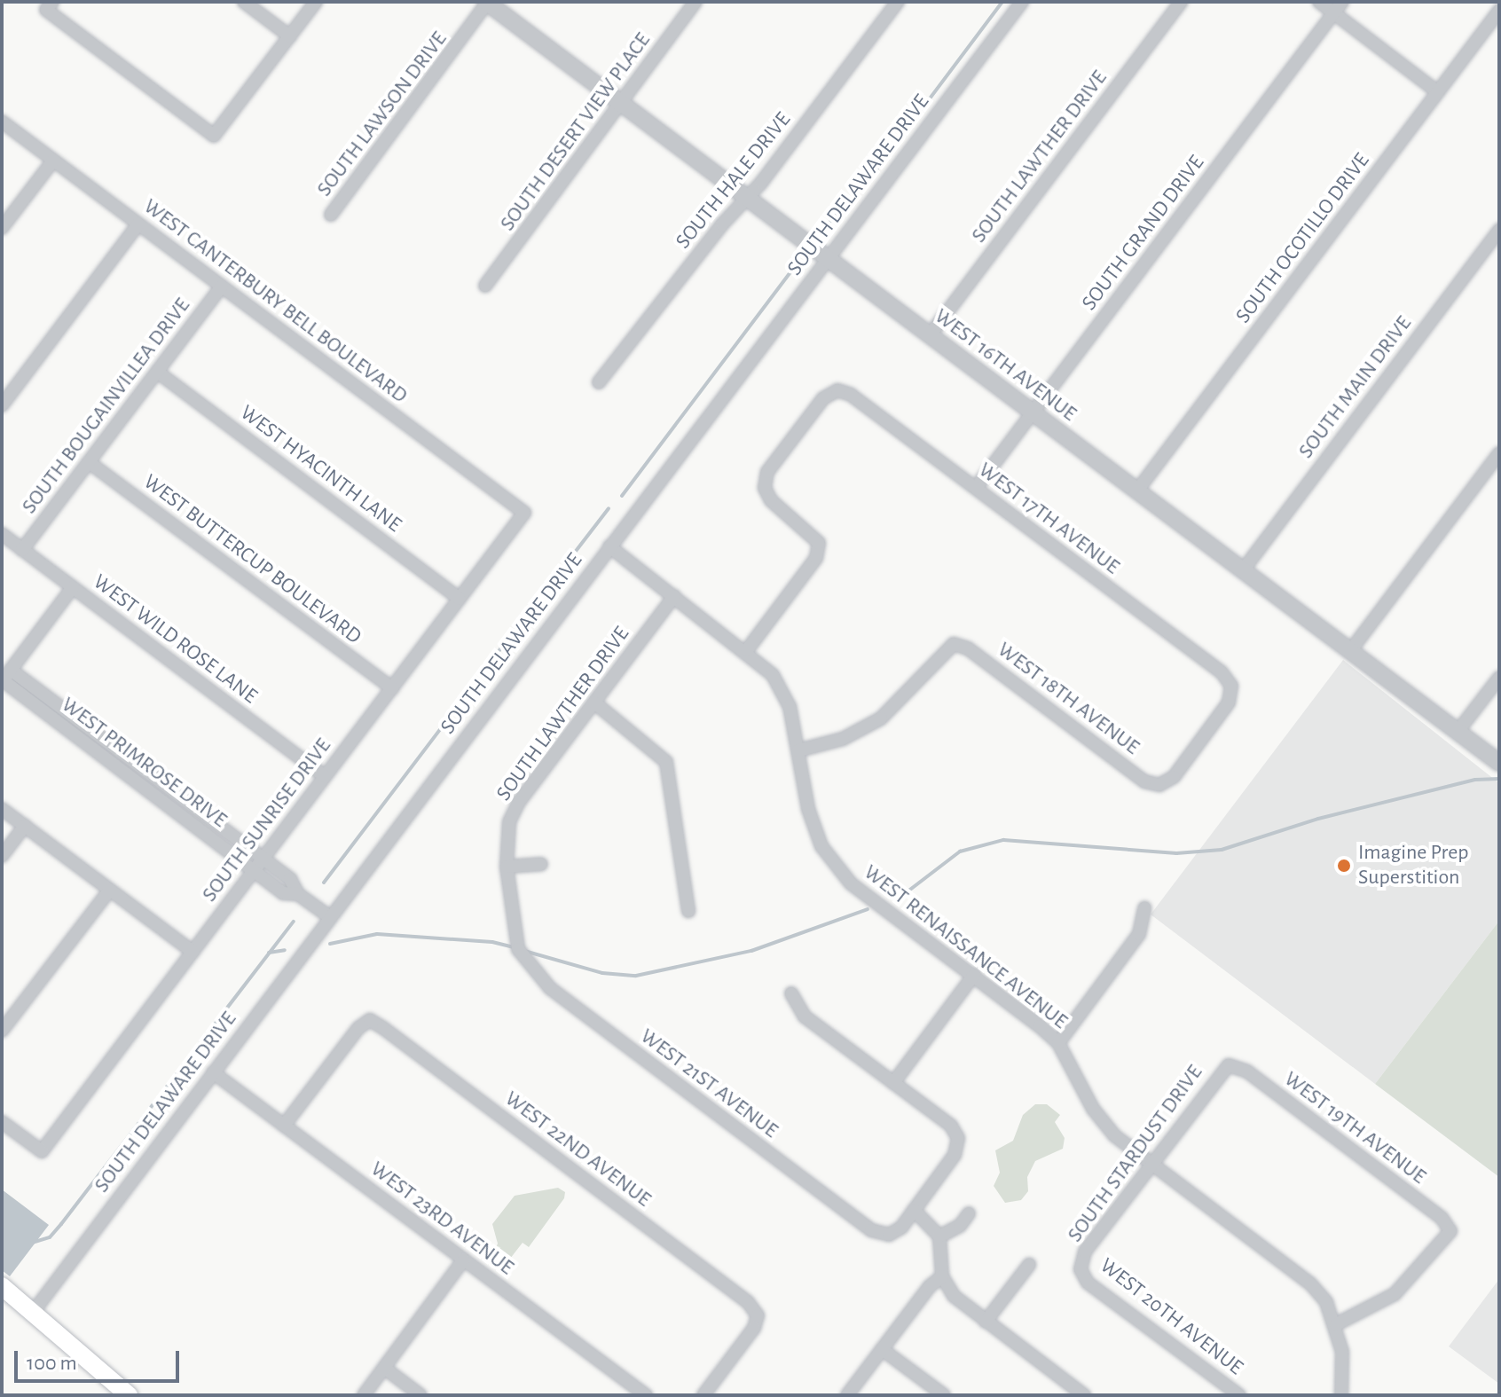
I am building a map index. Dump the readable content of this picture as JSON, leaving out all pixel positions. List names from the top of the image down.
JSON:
{
  "streets": {
    "street": [
      "SOUTH LAWSON DRIVE",
      "SOUTH DESERT VIEW PLACE",
      "SOUTH LAWTHER DRIVE",
      "SOUTH HALE DRIVE",
      "SOUTH DELAWARE DRIVE",
      "SOUTH GRAND DRIVE",
      "SOUTH OCOTILLO DRIVE",
      "WEST CANTERBURY BELL BOULEVARD",
      "WEST 16TH AVENUE",
      "SOUTH MAIN DRIVE",
      "SOUTH BOUGAINVILLEA DRIVE",
      "WEST HYACINTH LANE",
      "WEST 17TH AVENUE",
      "WEST BUTTERCUP BOULEVARD",
      "WEST WILD ROSE LANE",
      "WEST 18TH AVENUE",
      "WEST PRIMROSE DRIVE",
      "SOUTH SUNRISE DRIVE",
      "WEST RENAISSANCE AVENUE",
      "WEST 21ST AVENUE",
      "WEST 19TH AVENUE",
      "WEST 22ND AVENUE",
      "SOUTH STARDUST DRIVE",
      "WEST 23RD AVENUE",
      "WEST 20TH AVENUE"
    ]
  },
  "crossings": [
    ["SOUTH LAWSON DRIVE", "WEST 16TH AVENUE"],
    ["SOUTH DESERT VIEW PLACE", "WEST 16TH AVENUE"],
    ["SOUTH LAWTHER DRIVE", "WEST 16TH AVENUE"],
    ["SOUTH LAWTHER DRIVE", "WEST RENAISSANCE AVENUE"],
    ["SOUTH LAWTHER DRIVE", "WEST 21ST AVENUE"],
    ["SOUTH HALE DRIVE", "WEST 16TH AVENUE"],
    ["SOUTH DELAWARE DRIVE", "WEST 16TH AVENUE"],
    ["SOUTH DELAWARE DRIVE", "WEST PRIMROSE DRIVE"],
    ["SOUTH DELAWARE DRIVE", "WEST RENAISSANCE AVENUE"],
    ["SOUTH DELAWARE DRIVE", "WEST 23RD AVENUE"],
    ["SOUTH GRAND DRIVE", "WEST 16TH AVENUE"],
    ["SOUTH GRAND DRIVE", "WEST 17TH AVENUE"],
    ["SOUTH OCOTILLO DRIVE", "WEST 16TH AVENUE"],
    ["WEST CANTERBURY BELL BOULEVARD", "SOUTH BOUGAINVILLEA DRIVE"],
    ["WEST CANTERBURY BELL BOULEVARD", "SOUTH SUNRISE DRIVE"],
    ["WEST 16TH AVENUE", "SOUTH MAIN DRIVE"],
    ["SOUTH BOUGAINVILLEA DRIVE", "WEST HYACINTH LANE"],
    ["SOUTH BOUGAINVILLEA DRIVE", "WEST BUTTERCUP BOULEVARD"],
    ["SOUTH BOUGAINVILLEA DRIVE", "WEST WILD ROSE LANE"],
    ["WEST HYACINTH LANE", "SOUTH SUNRISE DRIVE"],
    ["WEST 17TH AVENUE", "WEST 18TH AVENUE"],
    ["WEST 17TH AVENUE", "WEST RENAISSANCE AVENUE"],
    ["WEST BUTTERCUP BOULEVARD", "SOUTH SUNRISE DRIVE"],
    ["WEST WILD ROSE LANE", "SOUTH SUNRISE DRIVE"],
    ["WEST 18TH AVENUE", "WEST RENAISSANCE AVENUE"],
    ["WEST PRIMROSE DRIVE", "SOUTH SUNRISE DRIVE"],
    ["WEST RENAISSANCE AVENUE", "WEST 19TH AVENUE"],
    ["WEST RENAISSANCE AVENUE", "SOUTH STARDUST DRIVE"],
    ["WEST 19TH AVENUE", "SOUTH STARDUST DRIVE"],
    ["WEST 22ND AVENUE", "WEST 23RD AVENUE"],
    ["SOUTH STARDUST DRIVE", "WEST 20TH AVENUE"]
  ],
  "places": ["Imagine Prep Superstition"],
  "scale_bar": "100 m"
}
